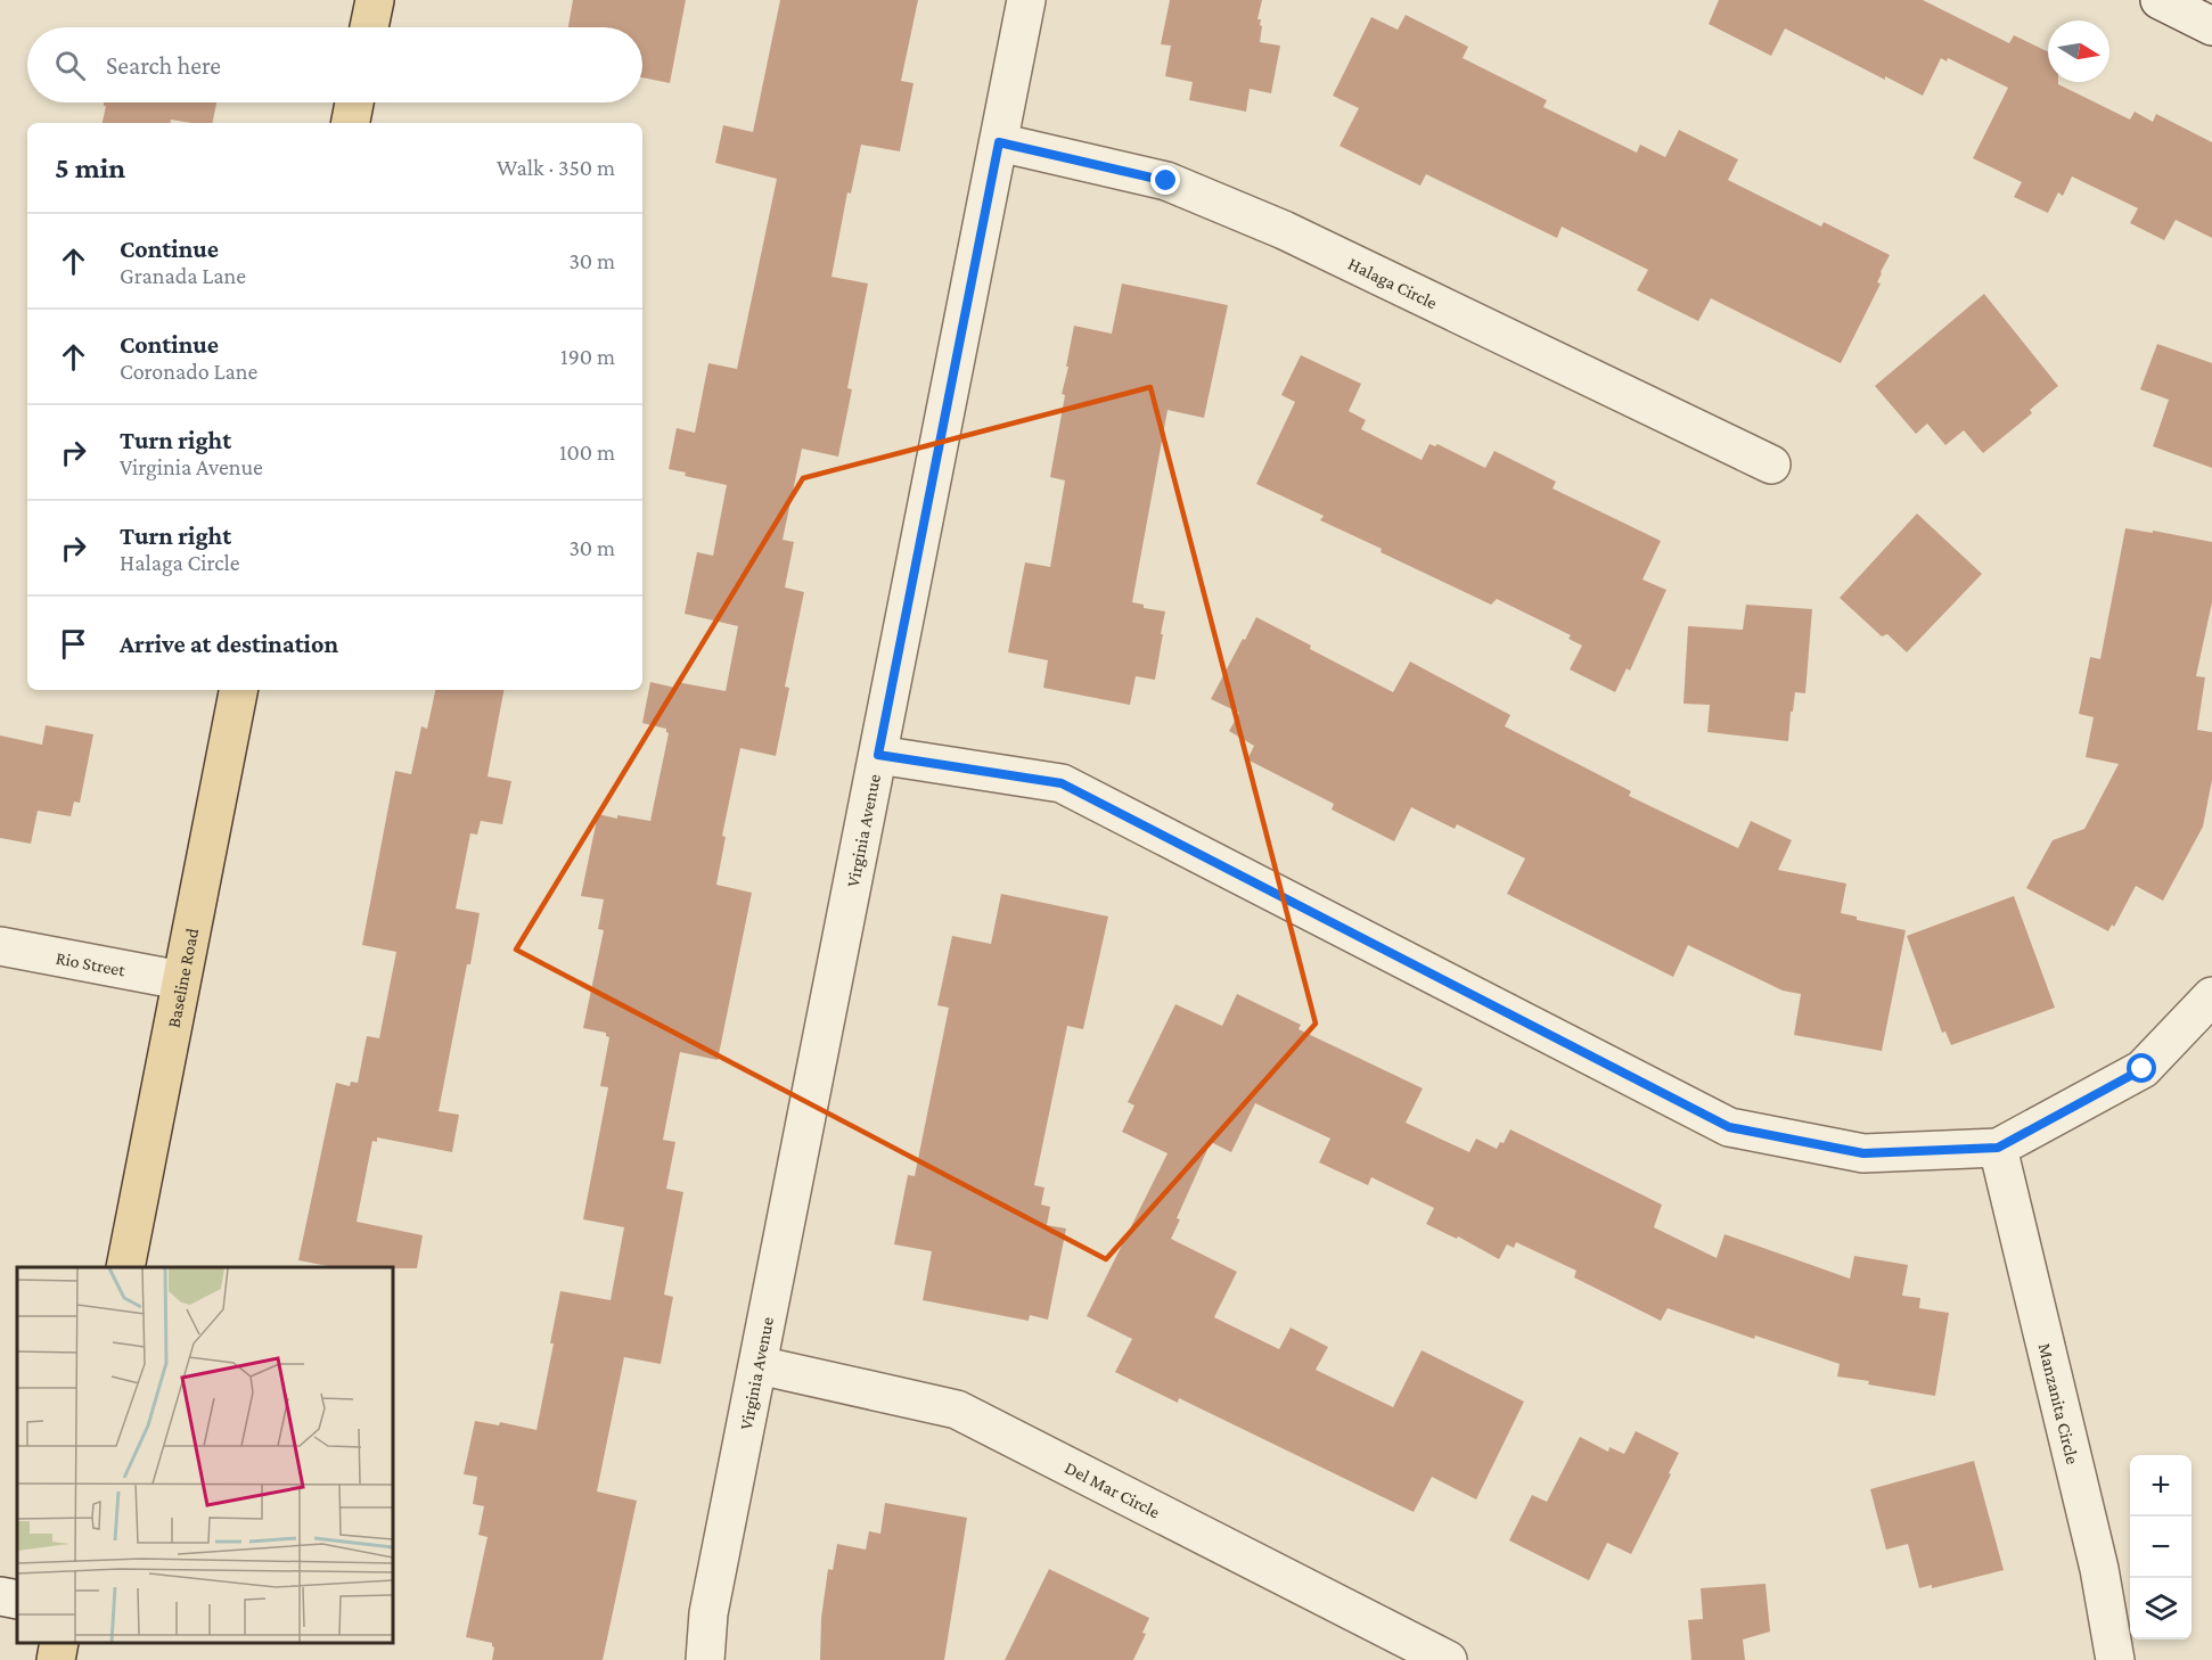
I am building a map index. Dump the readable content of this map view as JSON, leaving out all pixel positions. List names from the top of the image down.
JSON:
{
  "streets": {
    "main road": ["Baseline Road"],
    "street": [
      "Halaga Circle",
      "Virginia Avenue",
      "Rio Street",
      "Manzanita Circle",
      "Del Mar Circle"
    ]
  },
  "crossings": [
    ["Halaga Circle", "Virginia Avenue"],
    ["Virginia Avenue", "Del Mar Circle"],
    ["Rio Street", "Baseline Road"]
  ],
  "north": "right",
  "page": {
    "search": "Search here",
    "heading": ["5 min", "Walk · 350 m"],
    "list": [
      ["Continue", "Granada Lane", "30 m"],
      ["Continue", "Coronado Lane", "190 m"],
      ["Turn right", "Virginia Avenue", "100 m"],
      ["Turn right", "Halaga Circle", "30 m"],
      "Arrive at destination"
    ],
    "map_buttons": ["+", "−"]
  }
}
